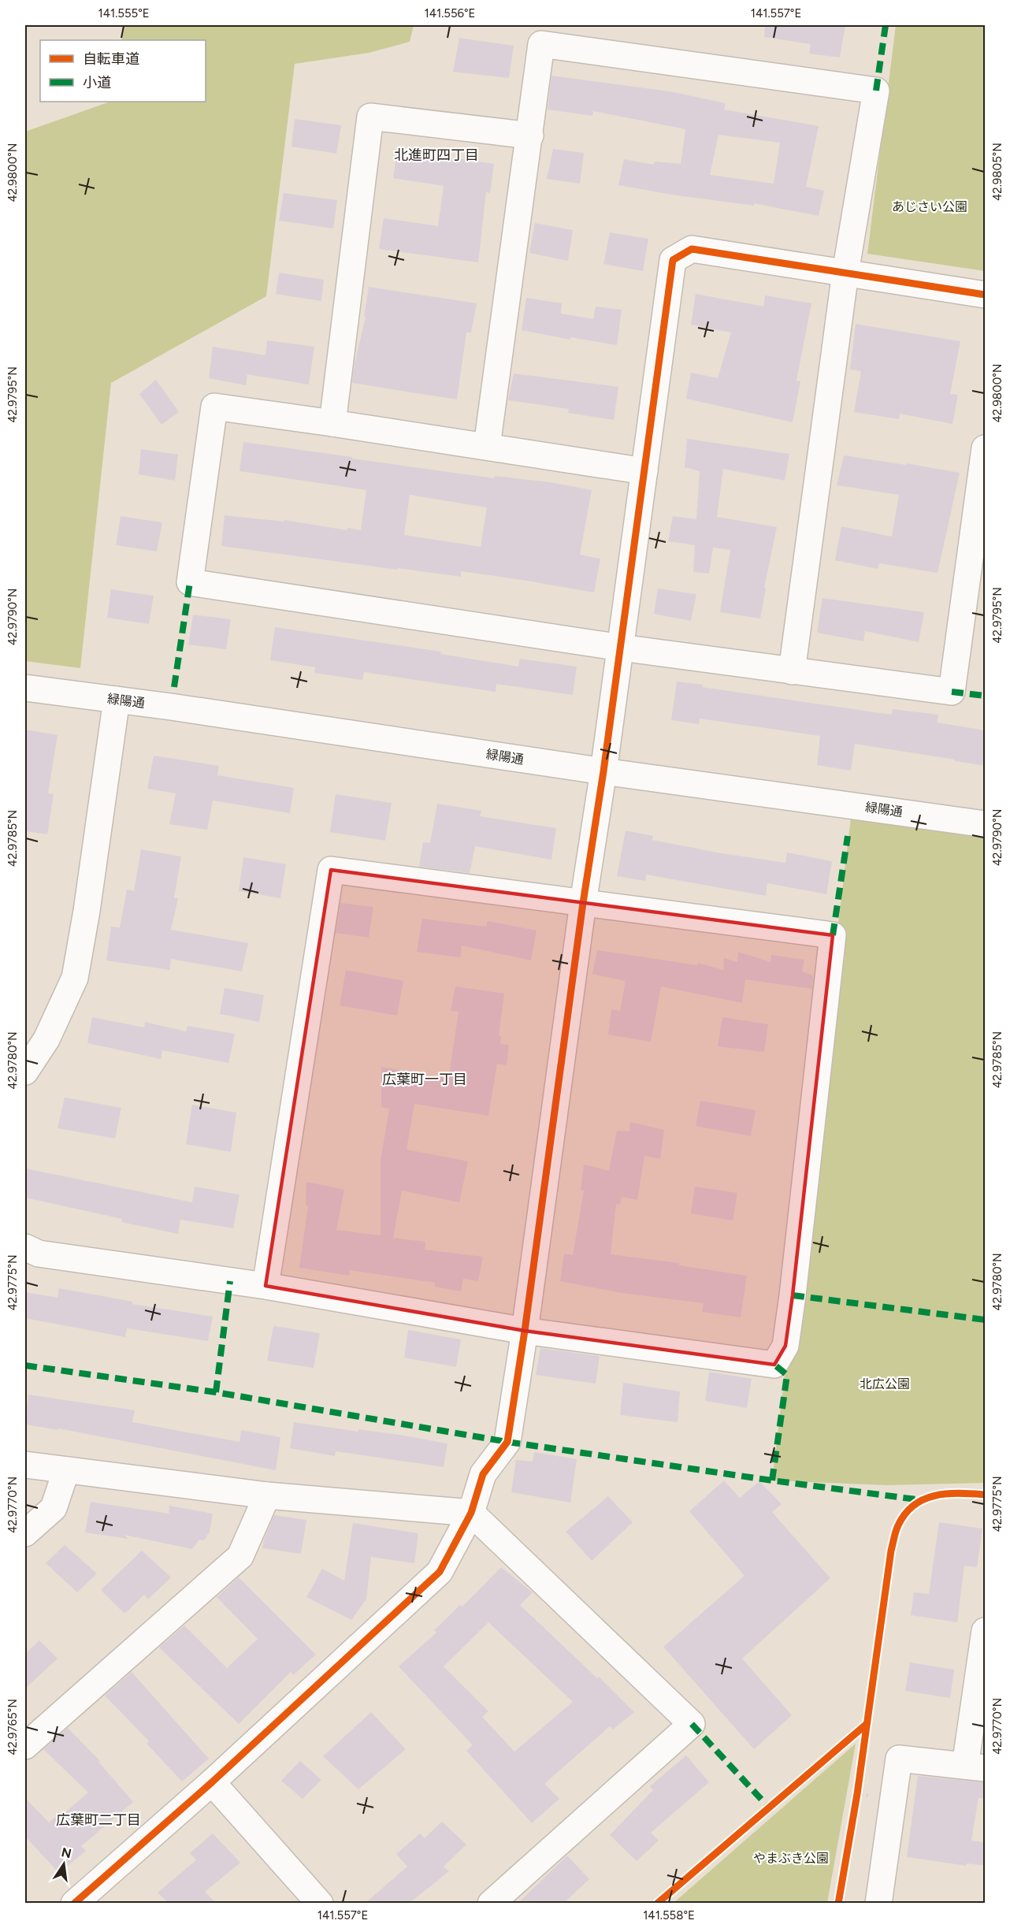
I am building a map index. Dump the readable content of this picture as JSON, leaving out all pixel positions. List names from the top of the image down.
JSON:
{
  "streets": {
    "street": ["緑陽通"]
  },
  "districts": ["北進町四丁目", "広葉町一丁目", "広葉町二丁目"],
  "parks": ["あじさい公園", "北広公園", "やまぶき公園"],
  "legend": ["自転車道", "小道"],
  "north": "top",
  "coordinates": [
    "141.555°E",
    "141.556°E",
    "141.557°E",
    "42.9805°N",
    "42.9800°N",
    "42.9795°N",
    "42.9790°N",
    "42.9785°N",
    "42.9780°N",
    "42.9775°N",
    "42.9770°N",
    "42.9765°N",
    "141.558°E"
  ]
}
